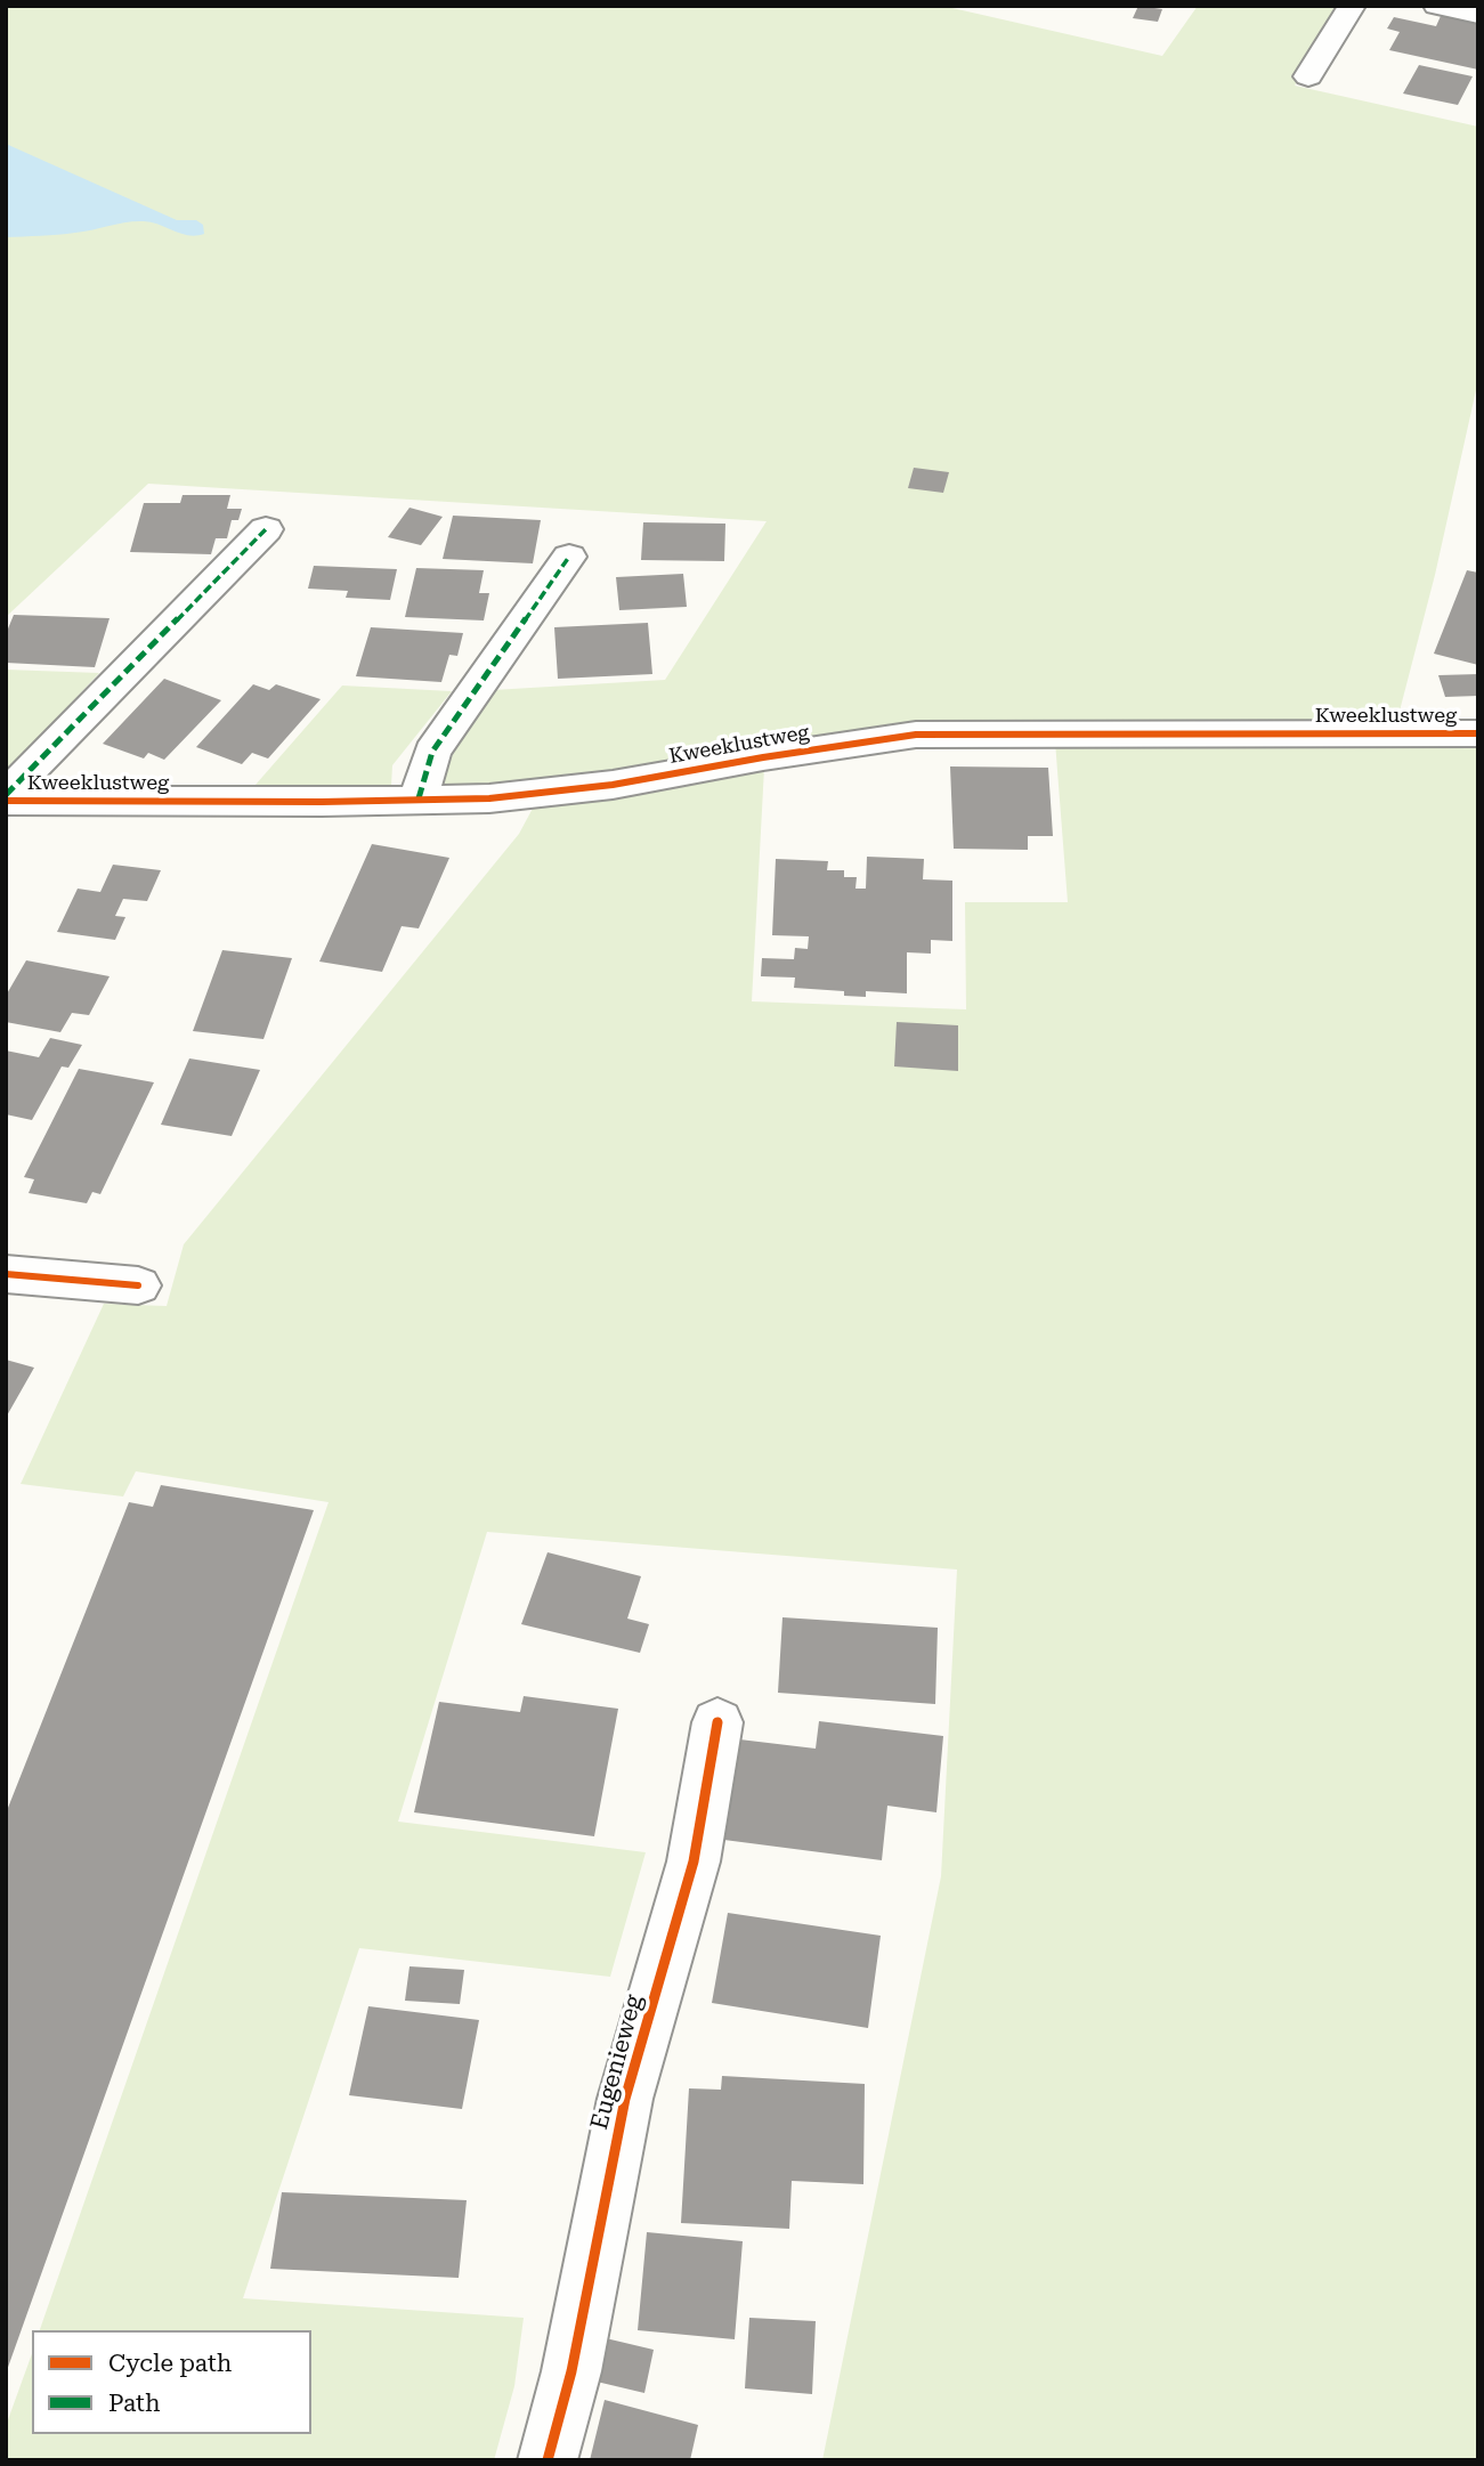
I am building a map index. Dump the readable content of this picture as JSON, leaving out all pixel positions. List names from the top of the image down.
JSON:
{
  "streets": {
    "street": ["Kweeklustweg", "Eugenieweg"]
  },
  "legend": ["Cycle path", "Path"]
}
